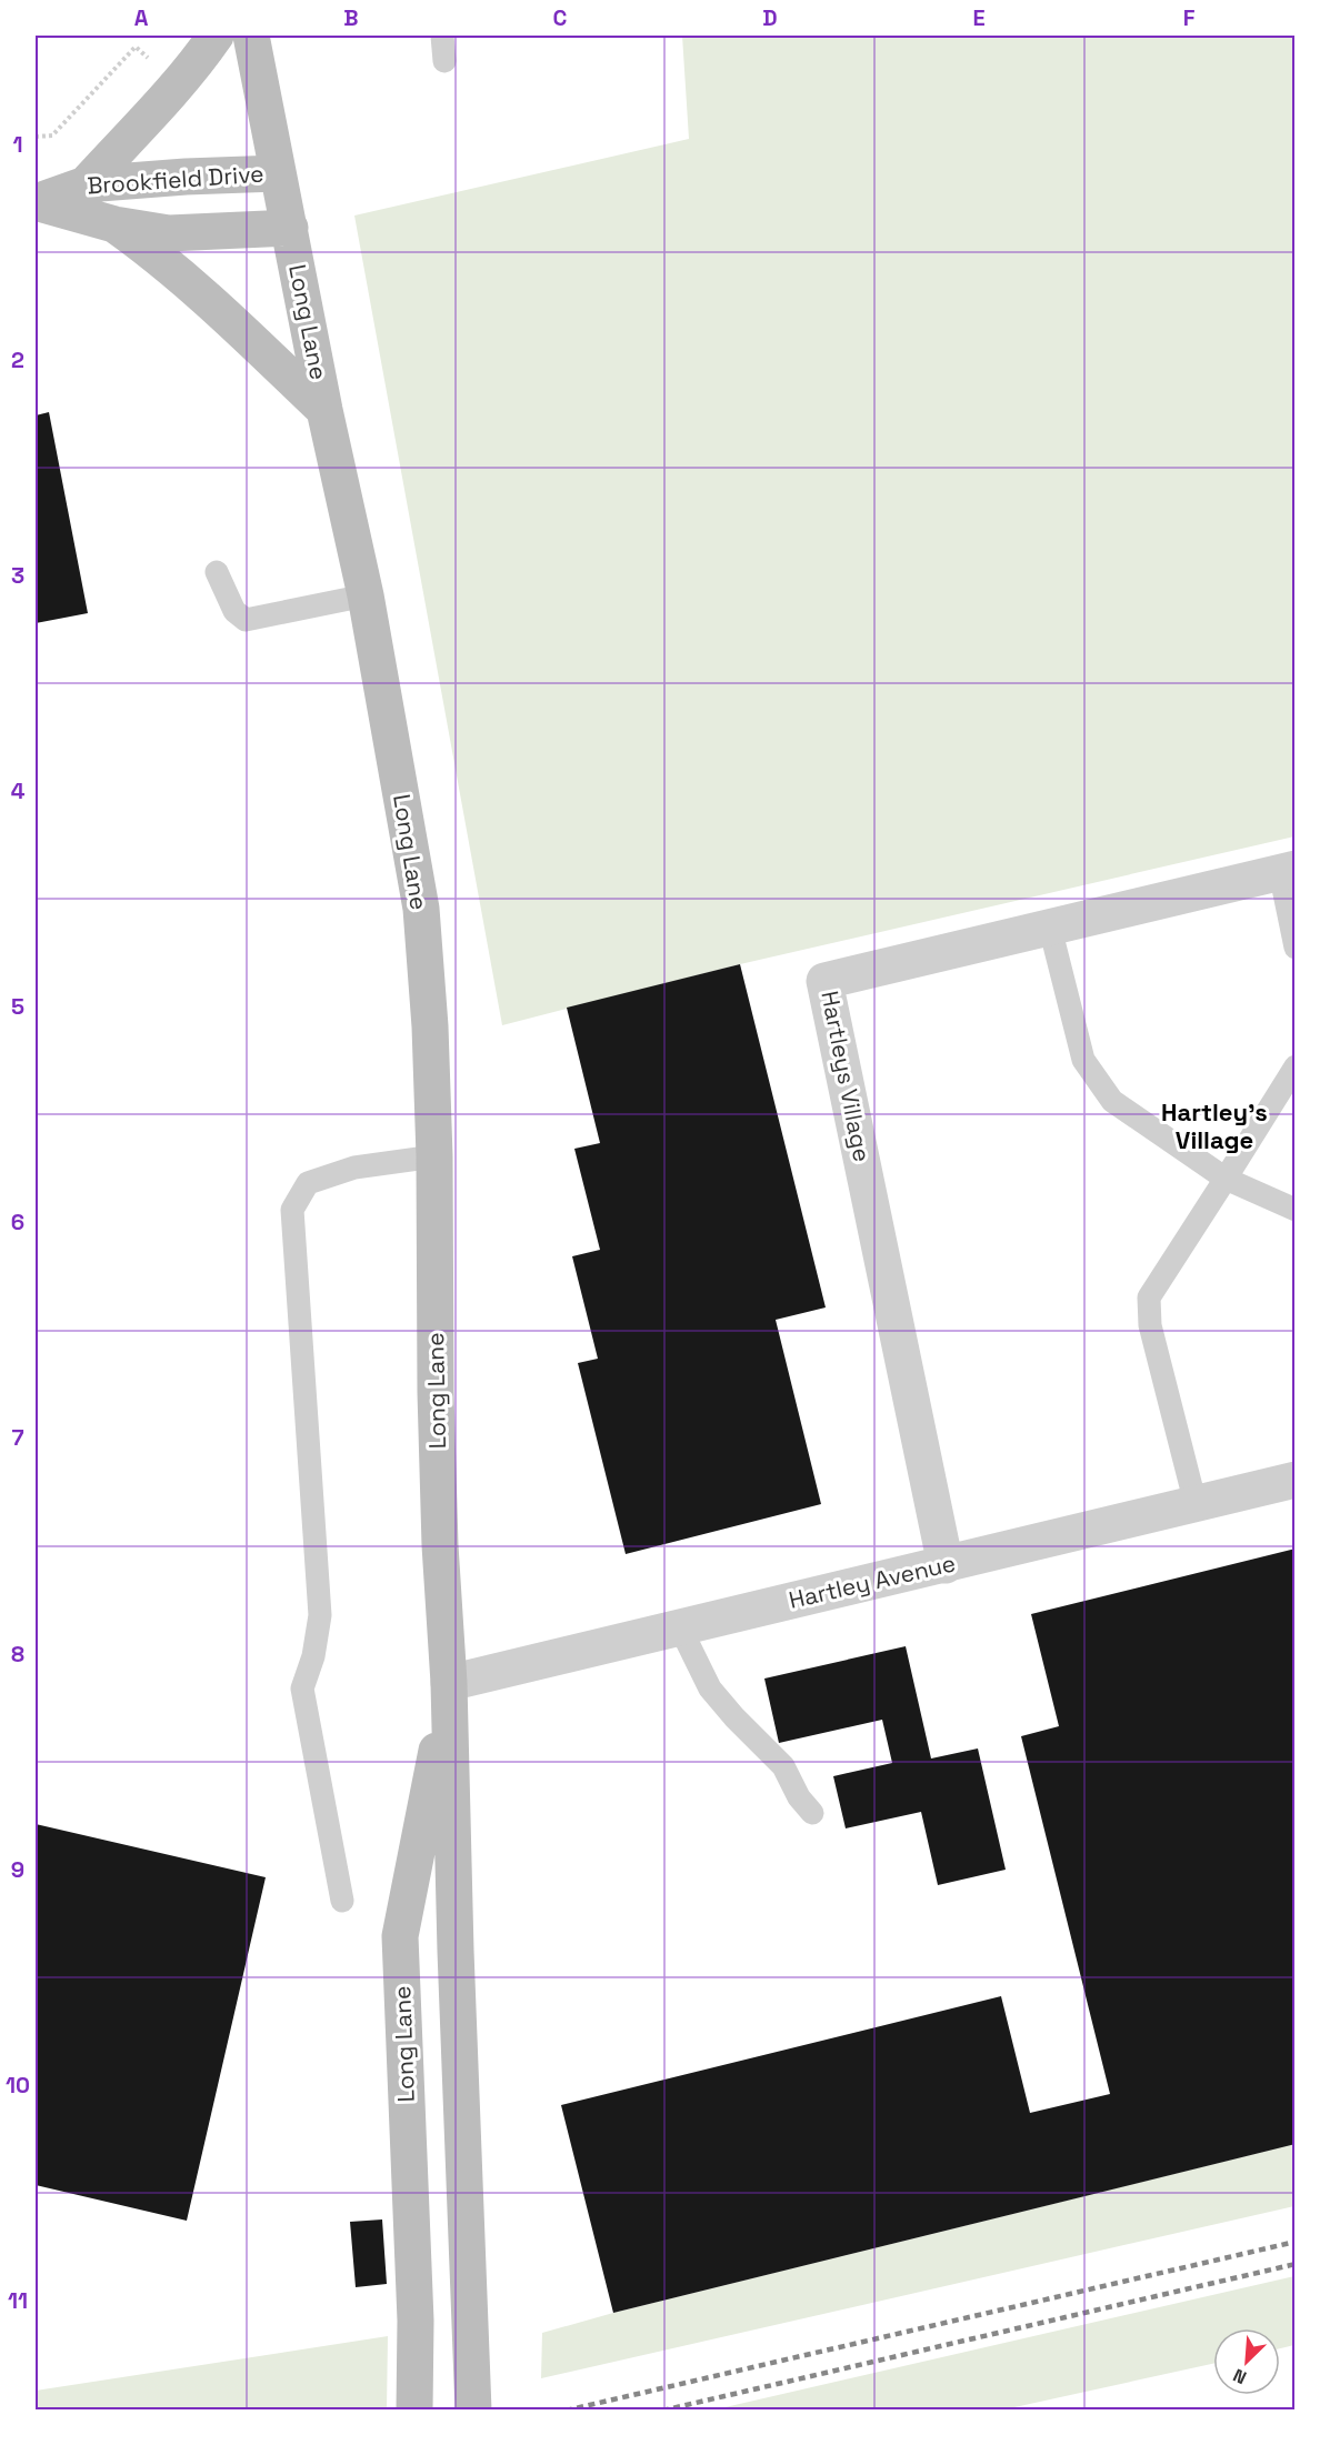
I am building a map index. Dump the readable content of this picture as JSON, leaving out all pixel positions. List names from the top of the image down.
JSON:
{
  "streets": {
    "main road": ["Brookfield Drive", "Long Lane"],
    "street": ["Hartleys Village", "Hartley Avenue"]
  },
  "crossings": [
    ["Brookfield Drive", "Long Lane"],
    ["Long Lane", "Hartley Avenue"],
    ["Hartleys Village", "Hartley Avenue"]
  ],
  "districts": ["Hartley's Village"],
  "north": "bottom left",
  "grid": {
    "columns": [
      "A",
      "B",
      "C",
      "D",
      "E",
      "F"
    ],
    "rows": [
      "1",
      "2",
      "3",
      "4",
      "5",
      "6",
      "7",
      "8",
      "9",
      "10",
      "11"
    ]
  }
}
